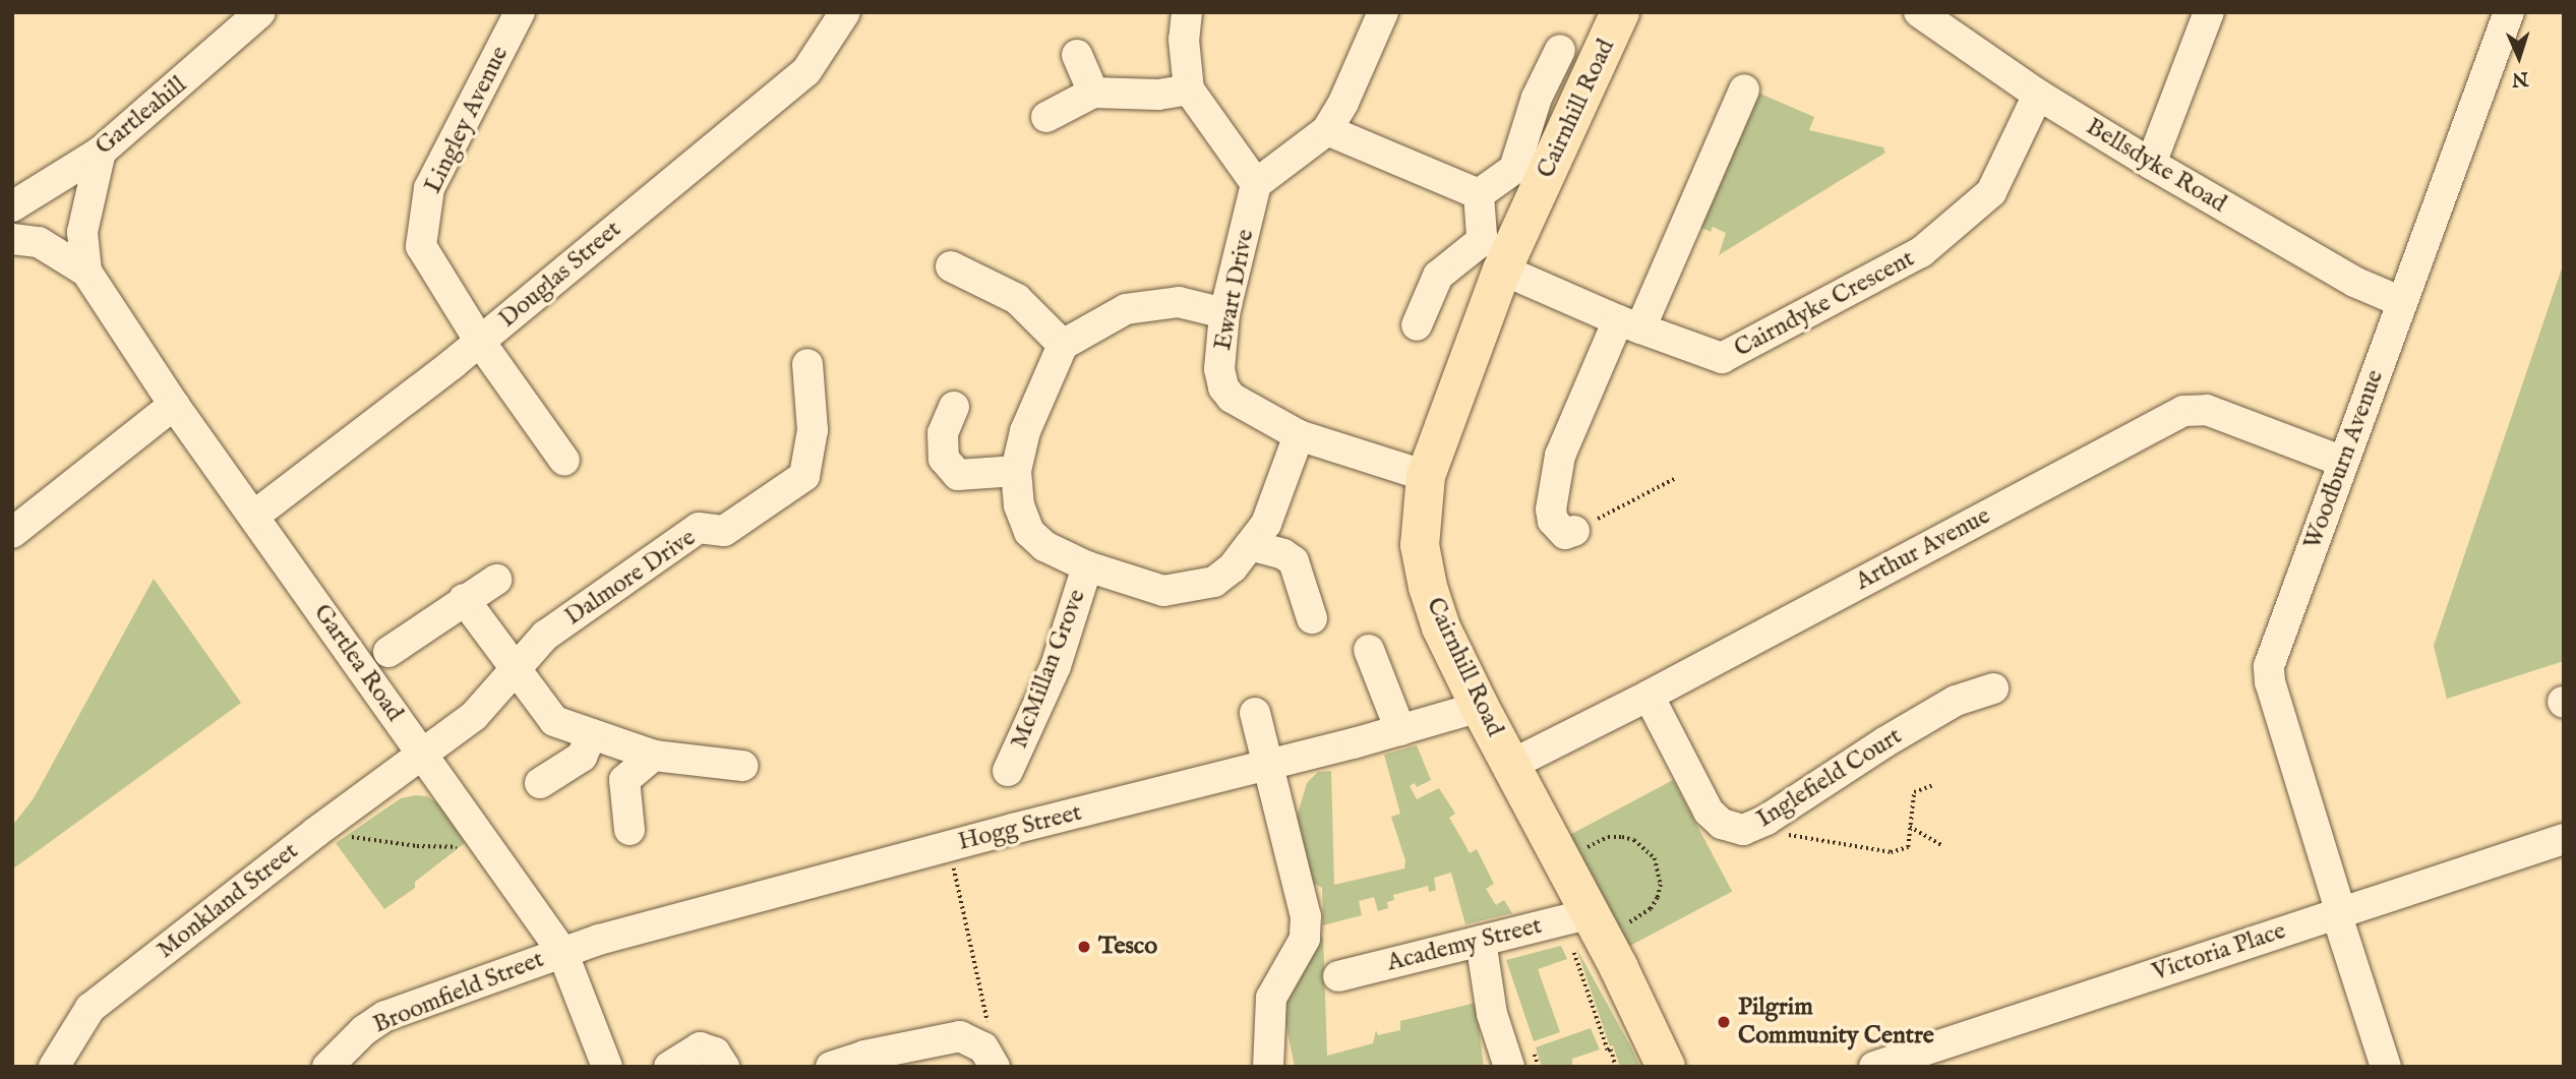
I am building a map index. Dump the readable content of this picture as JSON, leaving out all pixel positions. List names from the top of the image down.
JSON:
{
  "streets": {
    "main road": ["Cairnhill Road"],
    "street": [
      "Gartleahill",
      "Lingley Avenue",
      "Bellsdyke Road",
      "Douglas Street",
      "Ewart Drive",
      "Cairndyke Crescent",
      "Woodburn Avenue",
      "Arthur Avenue",
      "Dalmore Drive",
      "Gartlea Road",
      "McMillan Grove",
      "Inglefield Court",
      "Hogg Street",
      "Monkland Street",
      "Academy Street",
      "Victoria Place",
      "Broomfield Street"
    ]
  },
  "crossings": [
    ["Cairnhill Road", "Ewart Drive"],
    ["Cairnhill Road", "Cairndyke Crescent"],
    ["Cairnhill Road", "Arthur Avenue"],
    ["Cairnhill Road", "Hogg Street"],
    ["Cairnhill Road", "Academy Street"],
    ["Gartleahill", "Gartlea Road"],
    ["Lingley Avenue", "Douglas Street"],
    ["Bellsdyke Road", "Cairndyke Crescent"],
    ["Bellsdyke Road", "Woodburn Avenue"],
    ["Douglas Street", "Gartlea Road"],
    ["Woodburn Avenue", "Arthur Avenue"],
    ["Woodburn Avenue", "Victoria Place"],
    ["Arthur Avenue", "Inglefield Court"],
    ["Dalmore Drive", "Gartlea Road"],
    ["Dalmore Drive", "Monkland Street"],
    ["Gartlea Road", "Hogg Street"],
    ["Gartlea Road", "Monkland Street"],
    ["Gartlea Road", "Broomfield Street"],
    ["Hogg Street", "Broomfield Street"]
  ],
  "places": ["Tesco", "Pilgrim Community Centre"],
  "north": "bottom"
}
